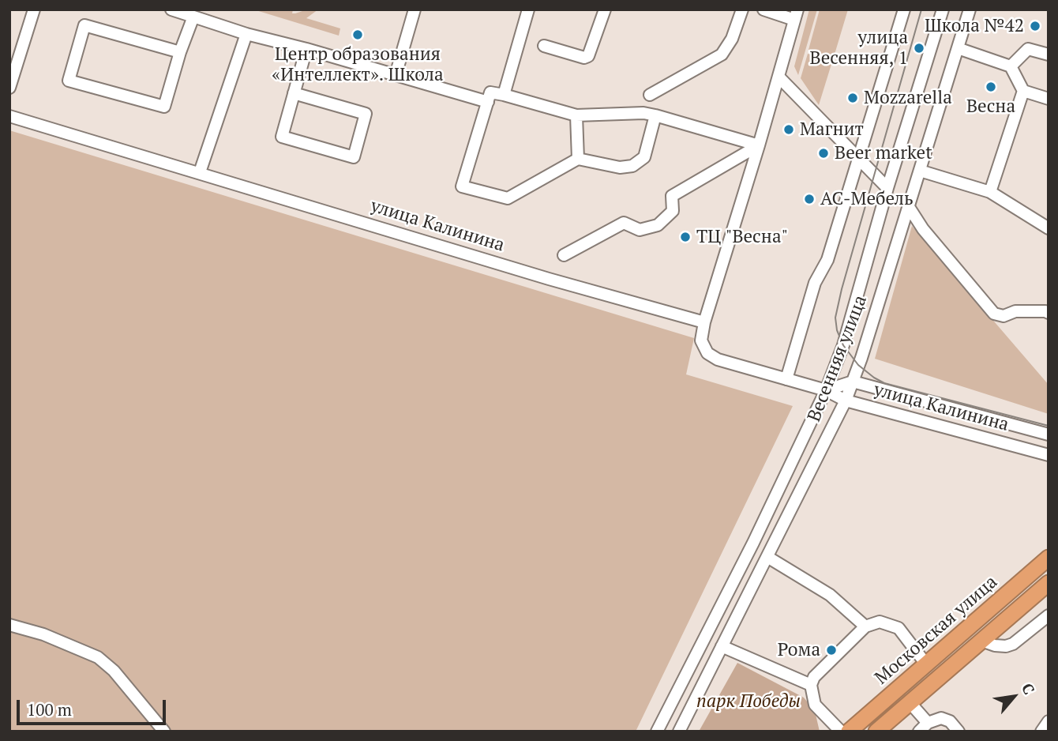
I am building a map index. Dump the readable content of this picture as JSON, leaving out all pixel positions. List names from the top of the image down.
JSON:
{
  "streets": {
    "highway": ["Московская улица"],
    "street": ["улица Калинина", "Весенняя улица"]
  },
  "crossings": [
    ["улица Калинина", "Весенняя улица"]
  ],
  "parks": ["парк Победы"],
  "places": [
    "Школа №42",
    "Центр образования «Интеллект». Школа",
    "улица Весенняя, 1",
    "Весна",
    "Mozzarella",
    "Магнит",
    "Beer market",
    "АС-Мебель",
    "ТЦ \"Весна\"",
    "Рома"
  ],
  "scale_bar": "100 m",
  "north": "top right"
}
